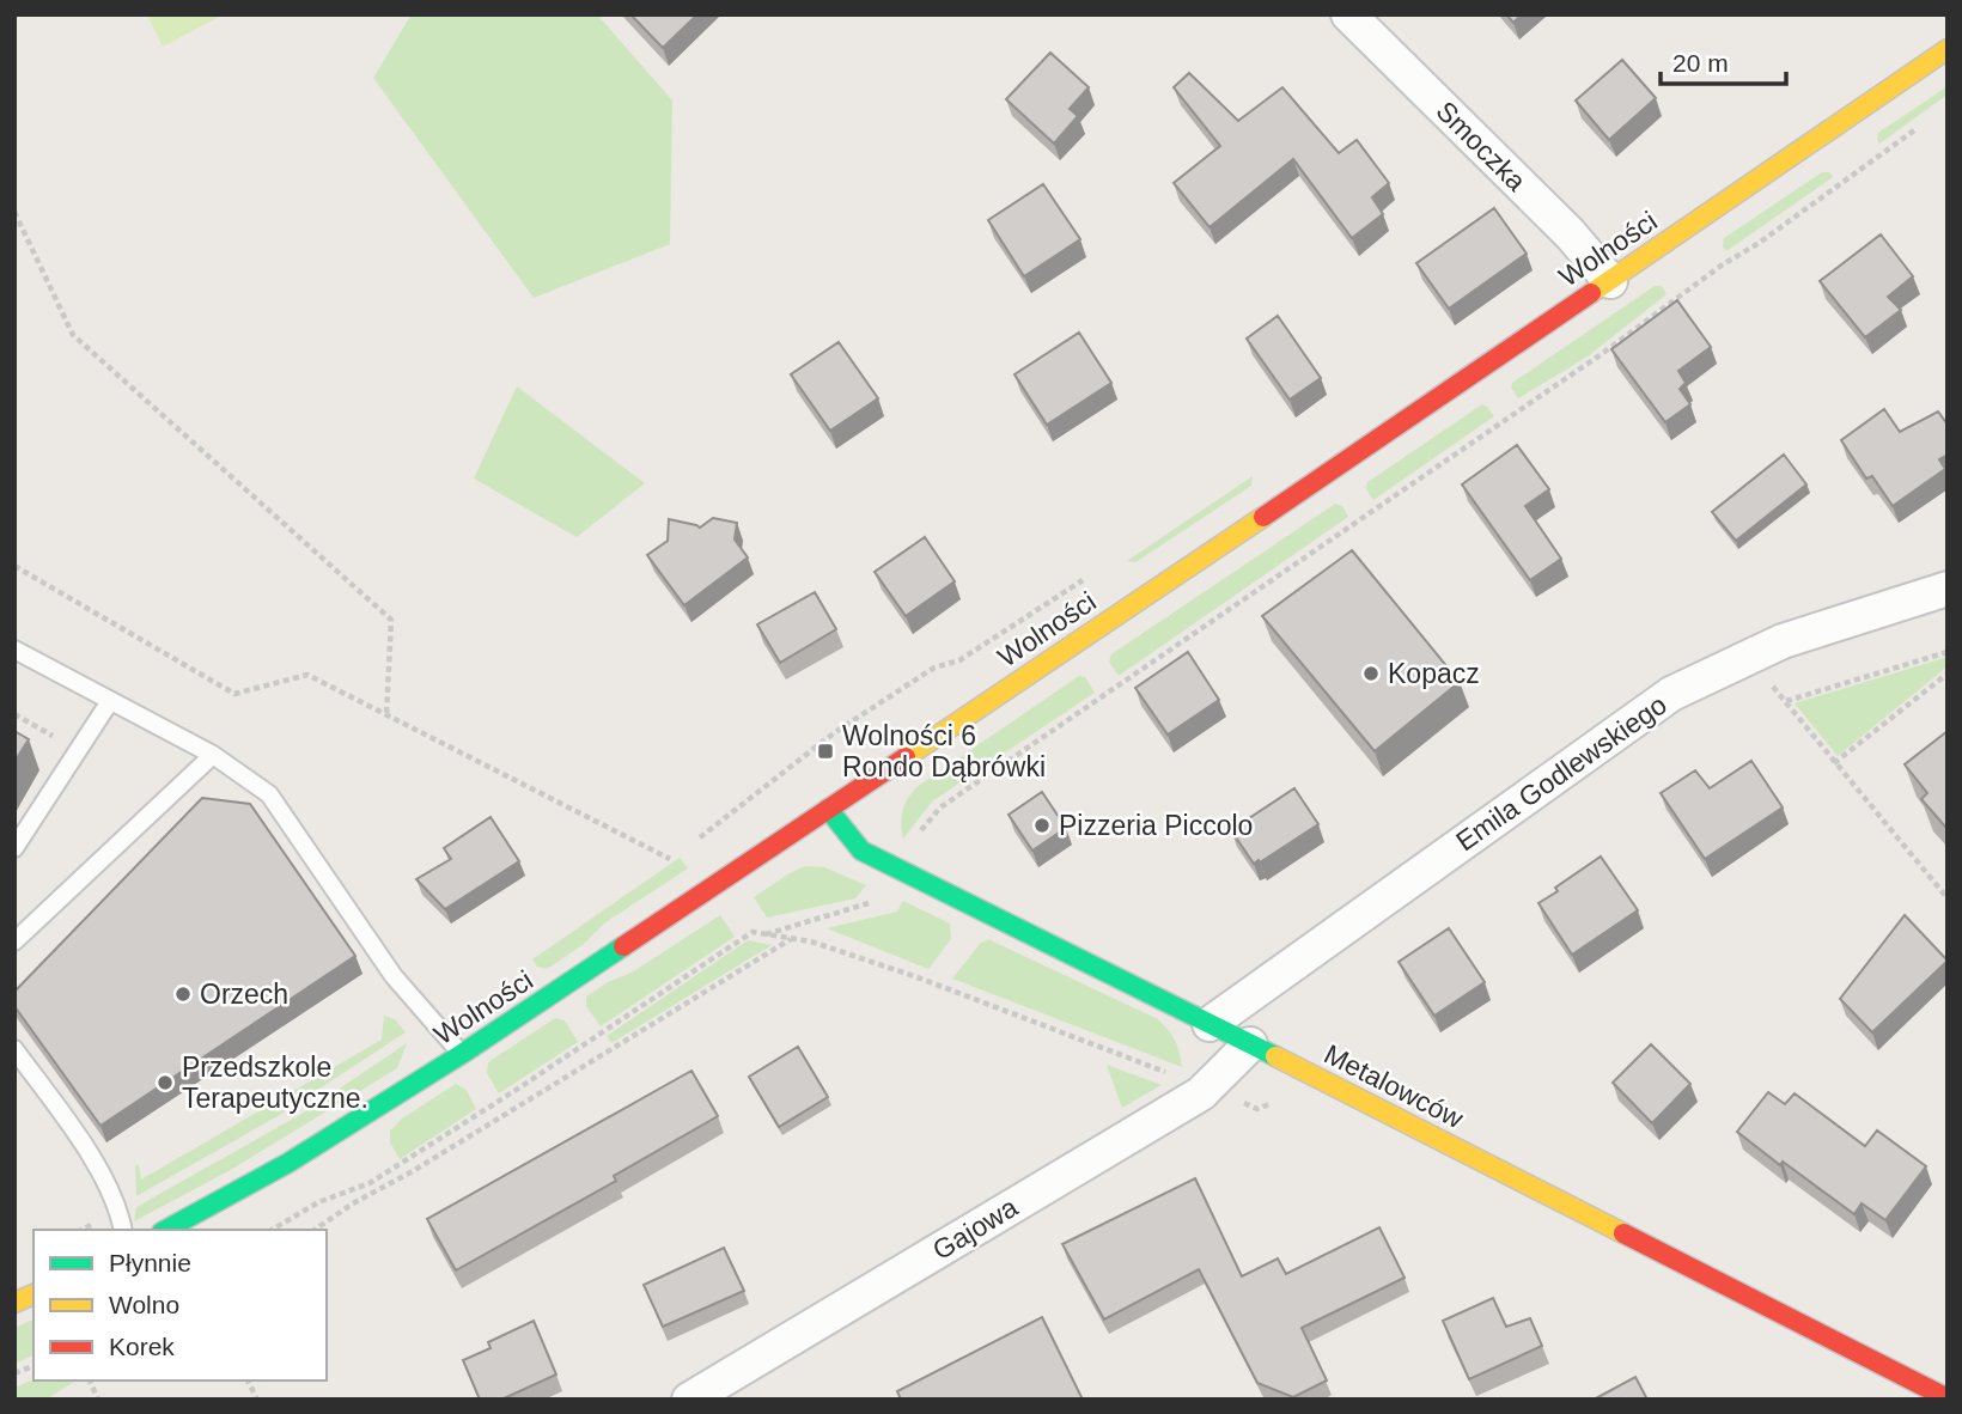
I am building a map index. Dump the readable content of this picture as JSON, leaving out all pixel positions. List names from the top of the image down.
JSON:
{
  "streets": {
    "main road": ["Wolności", "Metalowców"],
    "street": ["Smoczka", "Emila Godlewskiego", "Gajowa"]
  },
  "crossings": [
    ["Smoczka", "Wolności"],
    ["Wolności", "Metalowców"],
    ["Emila Godlewskiego", "Metalowców"],
    ["Metalowców", "Gajowa"]
  ],
  "places": {
    "other": [
      "Kopacz",
      "Pizzeria Piccolo",
      "Orzech",
      "Przedszkole Terapeutyczne."
    ],
    "transit": ["Wolności 6 Rondo Dąbrówki"]
  },
  "legend": ["Płynnie", "Wolno", "Korek"],
  "scale_bar": "20 m"
}
